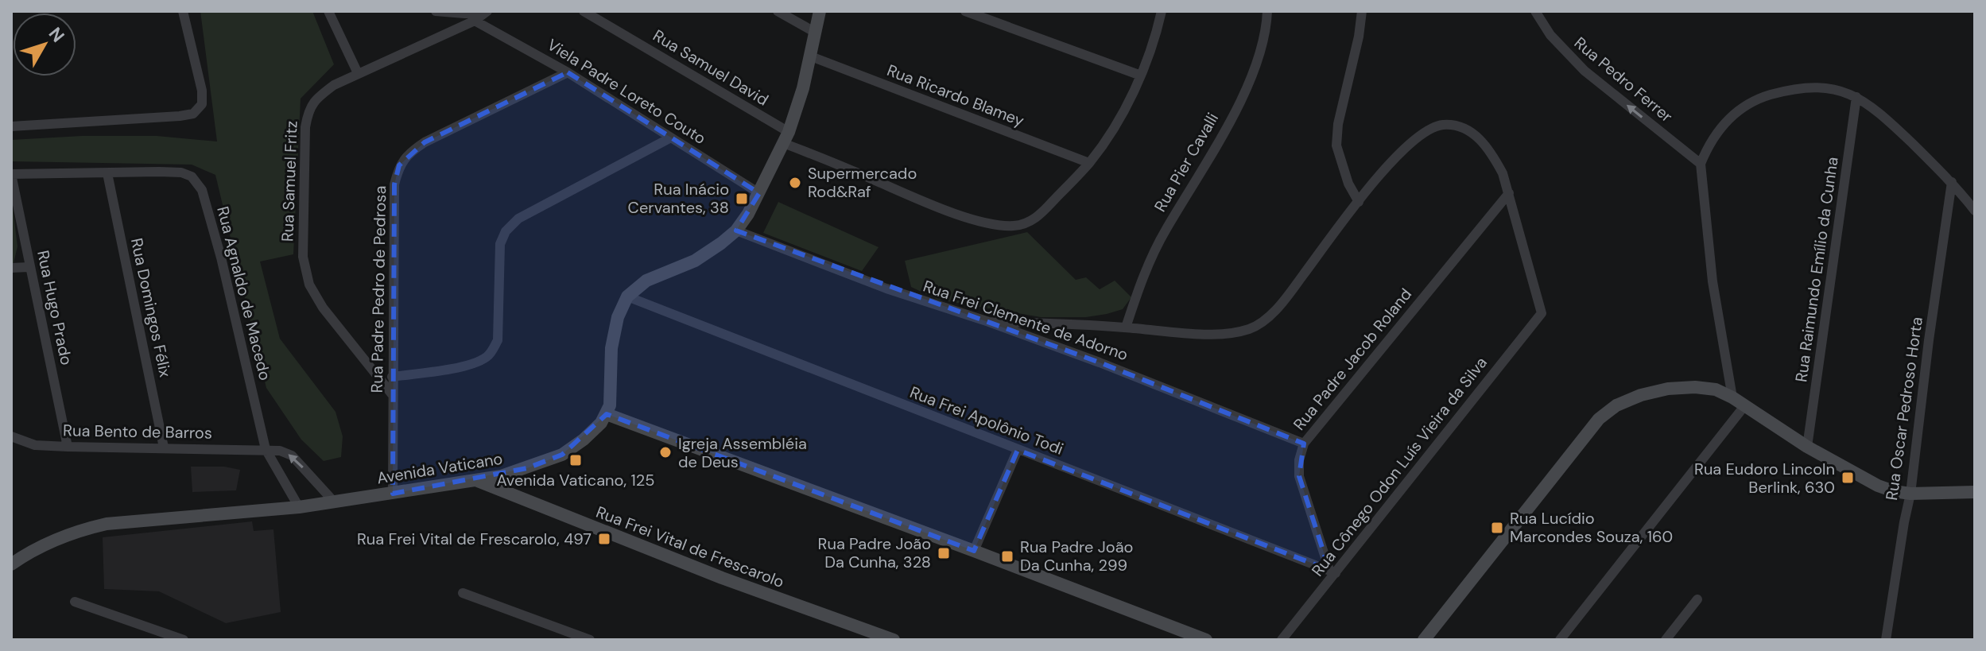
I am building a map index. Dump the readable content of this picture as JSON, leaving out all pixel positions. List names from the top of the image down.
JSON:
{
  "streets": {
    "street": [
      "Rua Samuel David",
      "Rua Pedro Ferrer",
      "Viela Padre Loreto Couto",
      "Rua Ricardo Blamey",
      "Rua Pier Cavalli",
      "Rua Samuel Fritz",
      "Rua Raimundo Emílio da Cunha",
      "Rua Padre Pedro de Pedrosa",
      "Rua Agnaldo de Macedo",
      "Rua Hugo Prado",
      "Rua Domingos Félix",
      "Rua Frei Clemente de Adorno",
      "Rua Padre Jacob Roland",
      "Rua Oscar Pedroso Horta",
      "Rua Frei Apolônio Todi",
      "Rua Bento de Barros",
      "Rua Cônego Odon Luís Vieira da Silva",
      "Avenida Vaticano",
      "Rua Frei Vital de Frescarolo"
    ]
  },
  "crossings": [
    ["Rua Samuel David", "Rua Ricardo Blamey"],
    ["Viela Padre Loreto Couto", "Rua Samuel Fritz"],
    ["Viela Padre Loreto Couto", "Rua Padre Pedro de Pedrosa"],
    ["Rua Samuel Fritz", "Rua Padre Pedro de Pedrosa"],
    ["Rua Padre Pedro de Pedrosa", "Avenida Vaticano"],
    ["Rua Agnaldo de Macedo", "Rua Hugo Prado"],
    ["Rua Agnaldo de Macedo", "Rua Domingos Félix"],
    ["Rua Agnaldo de Macedo", "Rua Bento de Barros"],
    ["Rua Hugo Prado", "Rua Bento de Barros"],
    ["Rua Domingos Félix", "Rua Bento de Barros"],
    ["Rua Frei Clemente de Adorno", "Rua Padre Jacob Roland"],
    ["Rua Padre Jacob Roland", "Rua Frei Apolônio Todi"],
    ["Rua Padre Jacob Roland", "Rua Cônego Odon Luís Vieira da Silva"],
    ["Rua Frei Apolônio Todi", "Rua Cônego Odon Luís Vieira da Silva"],
    ["Rua Bento de Barros", "Avenida Vaticano"],
    ["Avenida Vaticano", "Rua Frei Vital de Frescarolo"]
  ],
  "one_way": ["Rua Pedro Ferrer"],
  "places": {
    "other": ["Supermercado Rod&Raf", "Igreja Assembléia de Deus"],
    "transit": [
      "Rua Inácio Cervantes, 38",
      "Avenida Vaticano, 125",
      "Rua Eudoro Lincoln Berlink, 630",
      "Rua Lucídio Marcondes Souza, 160",
      "Rua Frei Vital de Frescarolo, 497",
      "Rua Padre João Da Cunha, 328",
      "Rua Padre João Da Cunha, 299"
    ]
  },
  "north": "top right"
}
